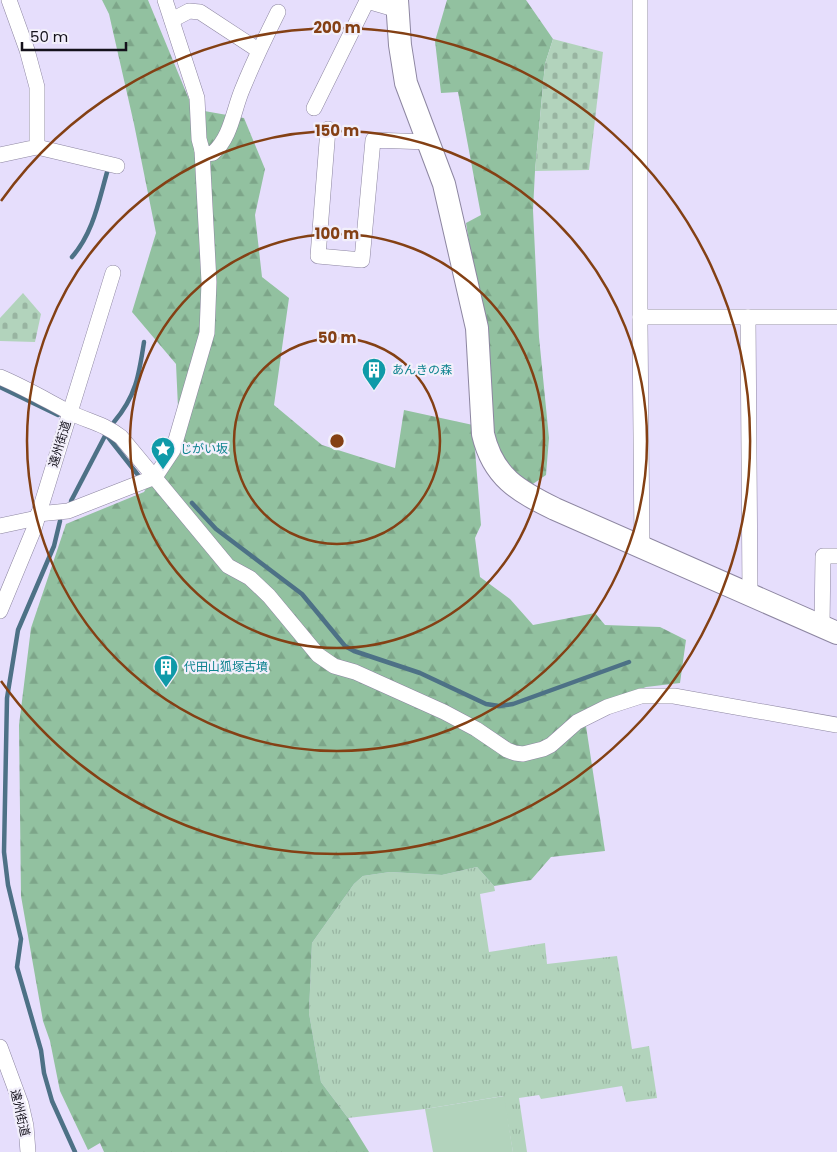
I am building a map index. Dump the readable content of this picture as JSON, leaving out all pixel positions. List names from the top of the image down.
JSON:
{
  "streets": {
    "street": ["遠州街道"]
  },
  "places": {
    "building": ["あんきの森", "代田山狐塚古墳"],
    "place": ["じがい坂"]
  },
  "scale_bar": "50 m",
  "rings": [
    "200 m",
    "150 m",
    "100 m",
    "50 m"
  ]
}
